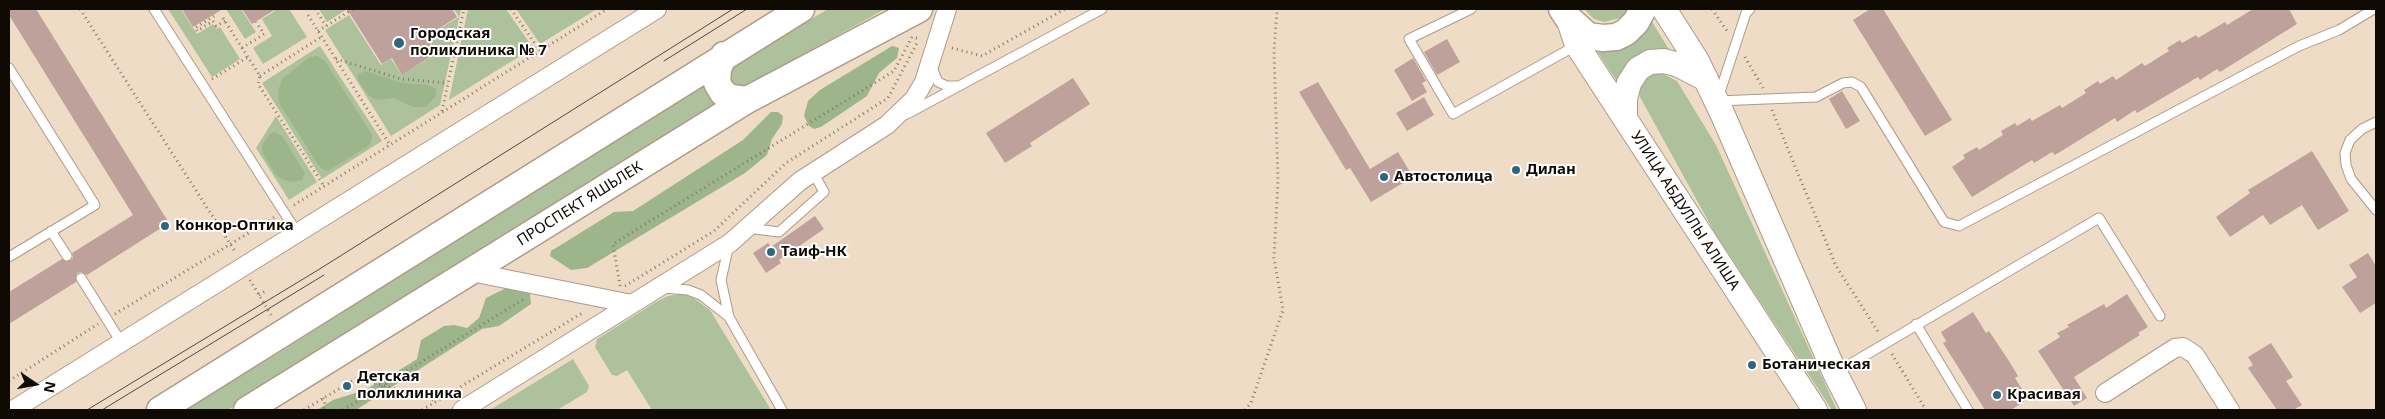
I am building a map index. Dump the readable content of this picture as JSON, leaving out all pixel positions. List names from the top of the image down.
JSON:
{
  "streets": {
    "main road": ["ПРОСПЕКТ ЯШЬЛЕК", "УЛИЦА АБДУЛЛЫ АЛИША"]
  },
  "places": [
    "Городская поликлиника № 7",
    "Дилан",
    "Автостолица",
    "Конкор-Оптика",
    "Таиф-НК",
    "Ботаническая",
    "Детская поликлиника",
    "Красивая"
  ],
  "north": "right"
}
